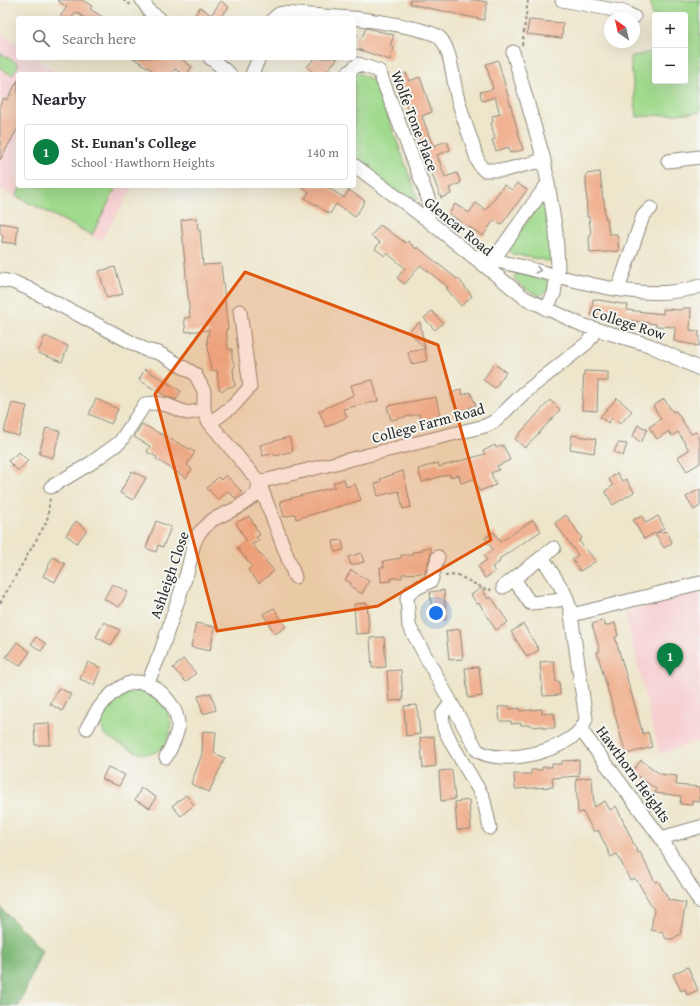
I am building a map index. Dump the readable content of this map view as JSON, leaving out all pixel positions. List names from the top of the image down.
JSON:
{
  "streets": {
    "street": [
      "Wolfe Tone Place",
      "Glencar Road",
      "College Row",
      "College Farm Road",
      "Ashleigh Close",
      "Hawthorn Heights"
    ]
  },
  "crossings": [
    ["Wolfe Tone Place", "Glencar Road"],
    ["Glencar Road", "College Row"],
    ["College Row", "College Farm Road"],
    ["College Farm Road", "Ashleigh Close"]
  ],
  "north": "top left",
  "page": {
    "map_buttons": ["+", "−"],
    "search": "Search here",
    "heading": "Nearby",
    "list": [
      {
        "mark": "1",
        "name": "St. Eunan's College",
        "note": "School · Hawthorn Heights",
        "value": "140 m"
      }
    ],
    "pins": "1"
  }
}
